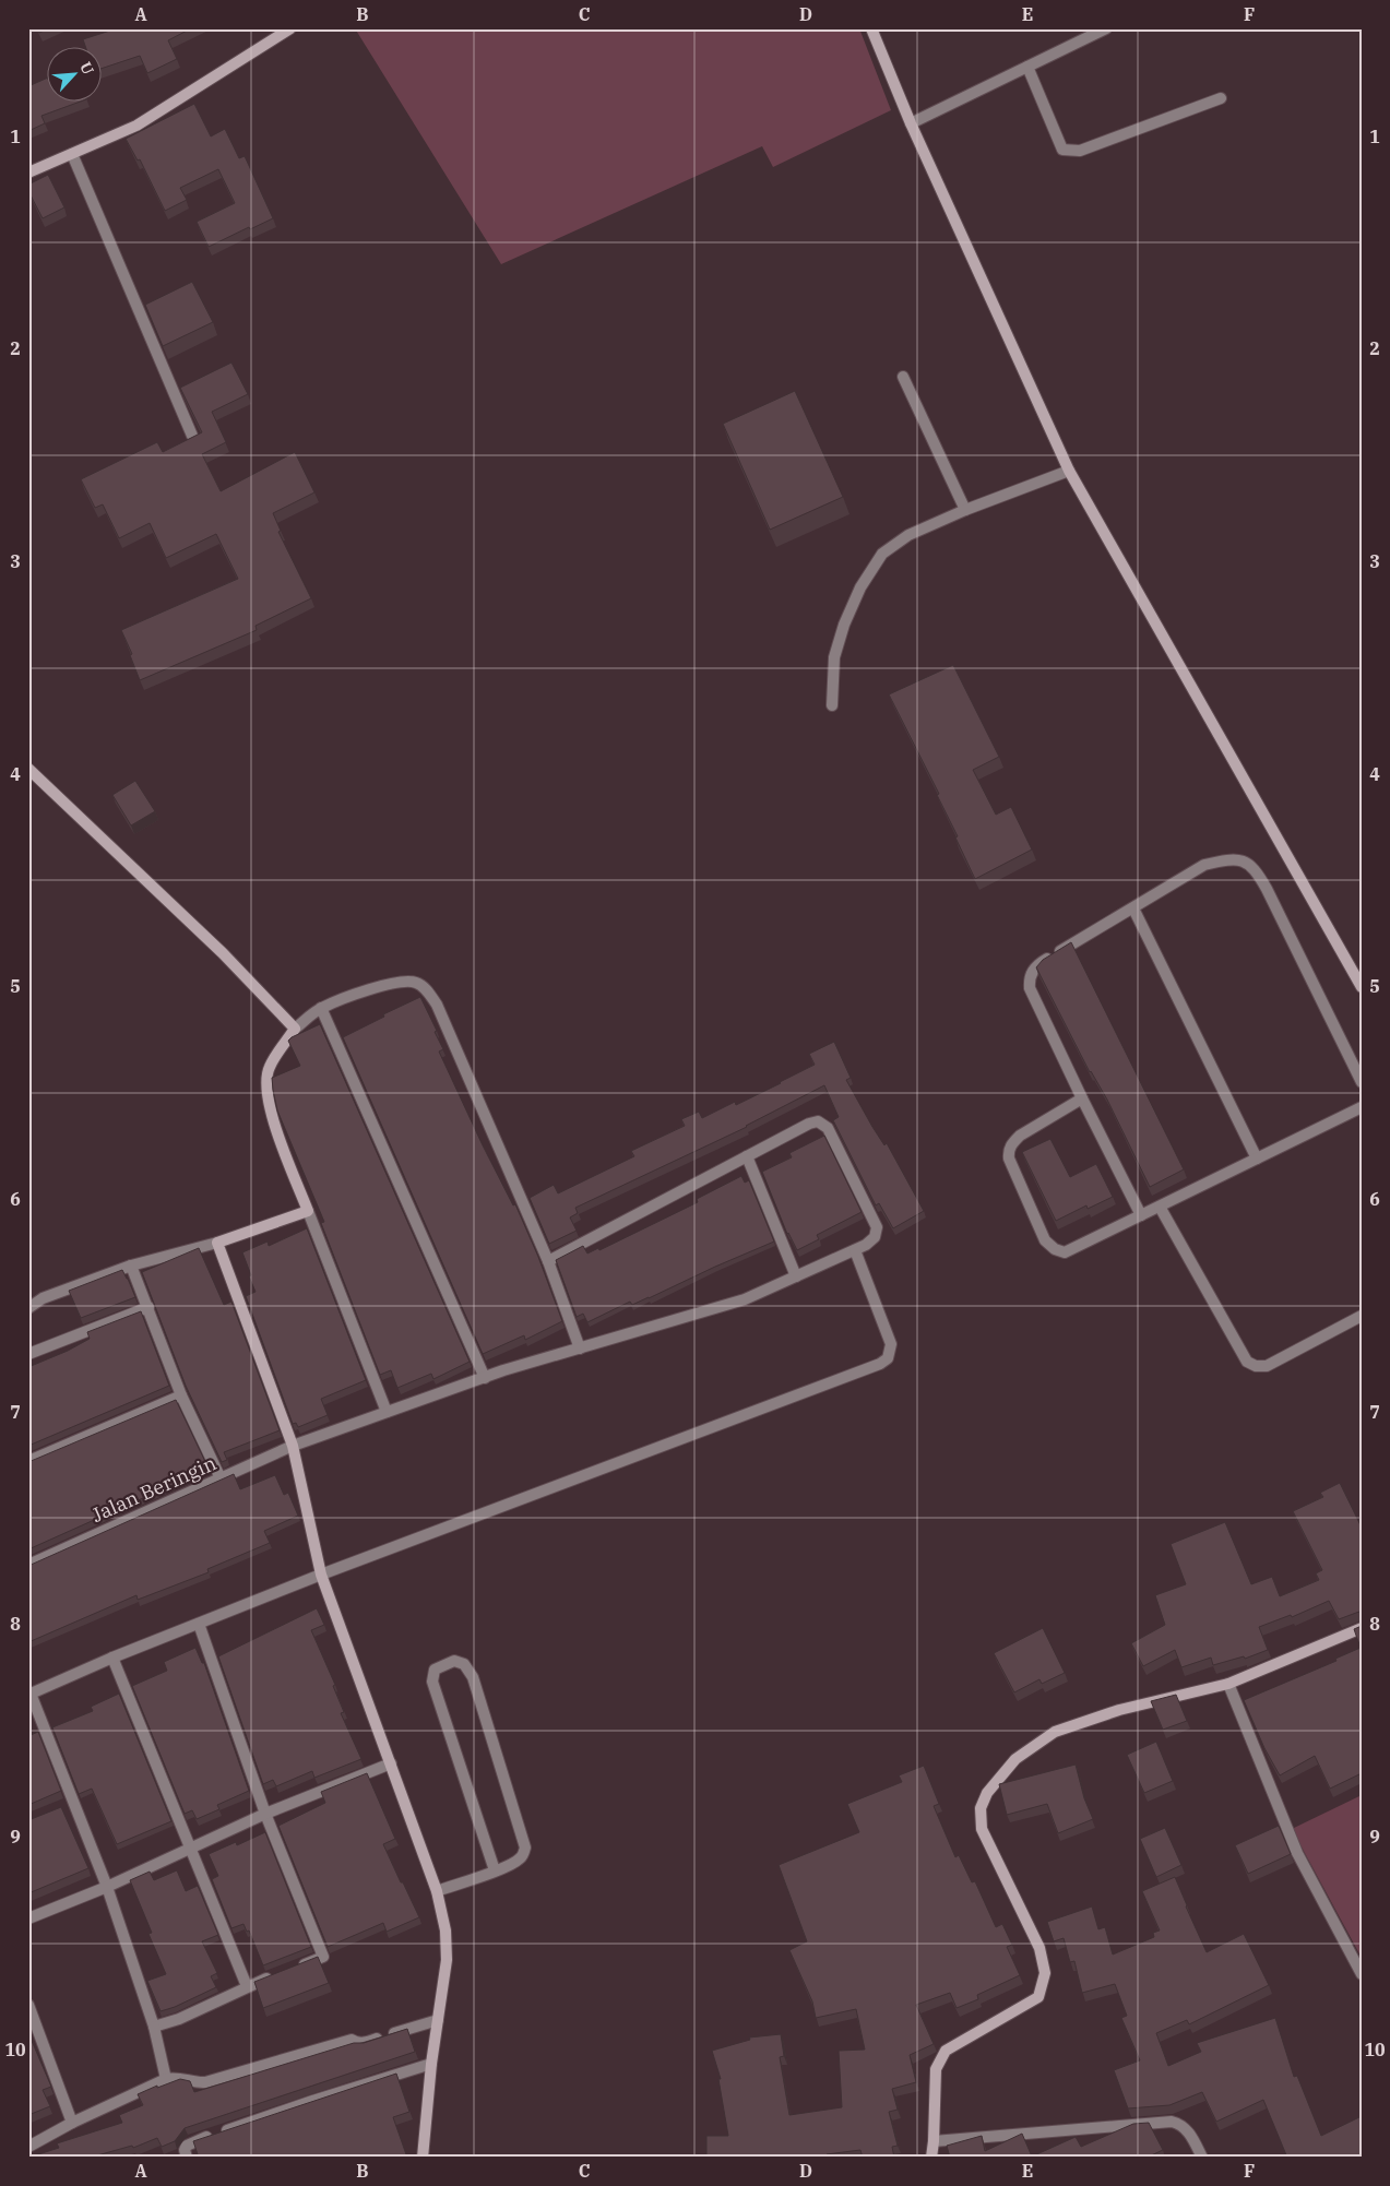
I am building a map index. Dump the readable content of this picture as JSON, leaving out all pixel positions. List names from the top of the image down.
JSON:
{
  "streets": {
    "street": ["Jalan Beringin"]
  },
  "north": "top right",
  "grid": {
    "columns": [
      "A",
      "B",
      "C",
      "D",
      "E",
      "F"
    ],
    "rows": [
      "1",
      "2",
      "3",
      "4",
      "5",
      "6",
      "7",
      "8",
      "9",
      "10"
    ]
  }
}
